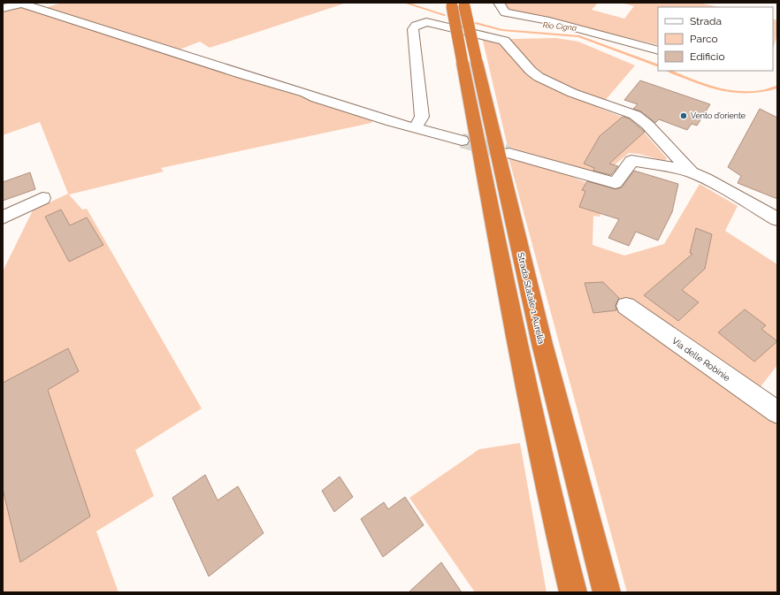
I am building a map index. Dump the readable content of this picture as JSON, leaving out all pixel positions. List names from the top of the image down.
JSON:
{
  "streets": {
    "highway": ["Strada Statale 1 Aurelia"],
    "street": ["Via delle Robinie"]
  },
  "water": ["Rio Cigna"],
  "places": ["Vento d’oriente"],
  "legend": ["Strada", "Parco", "Edificio"]
}
